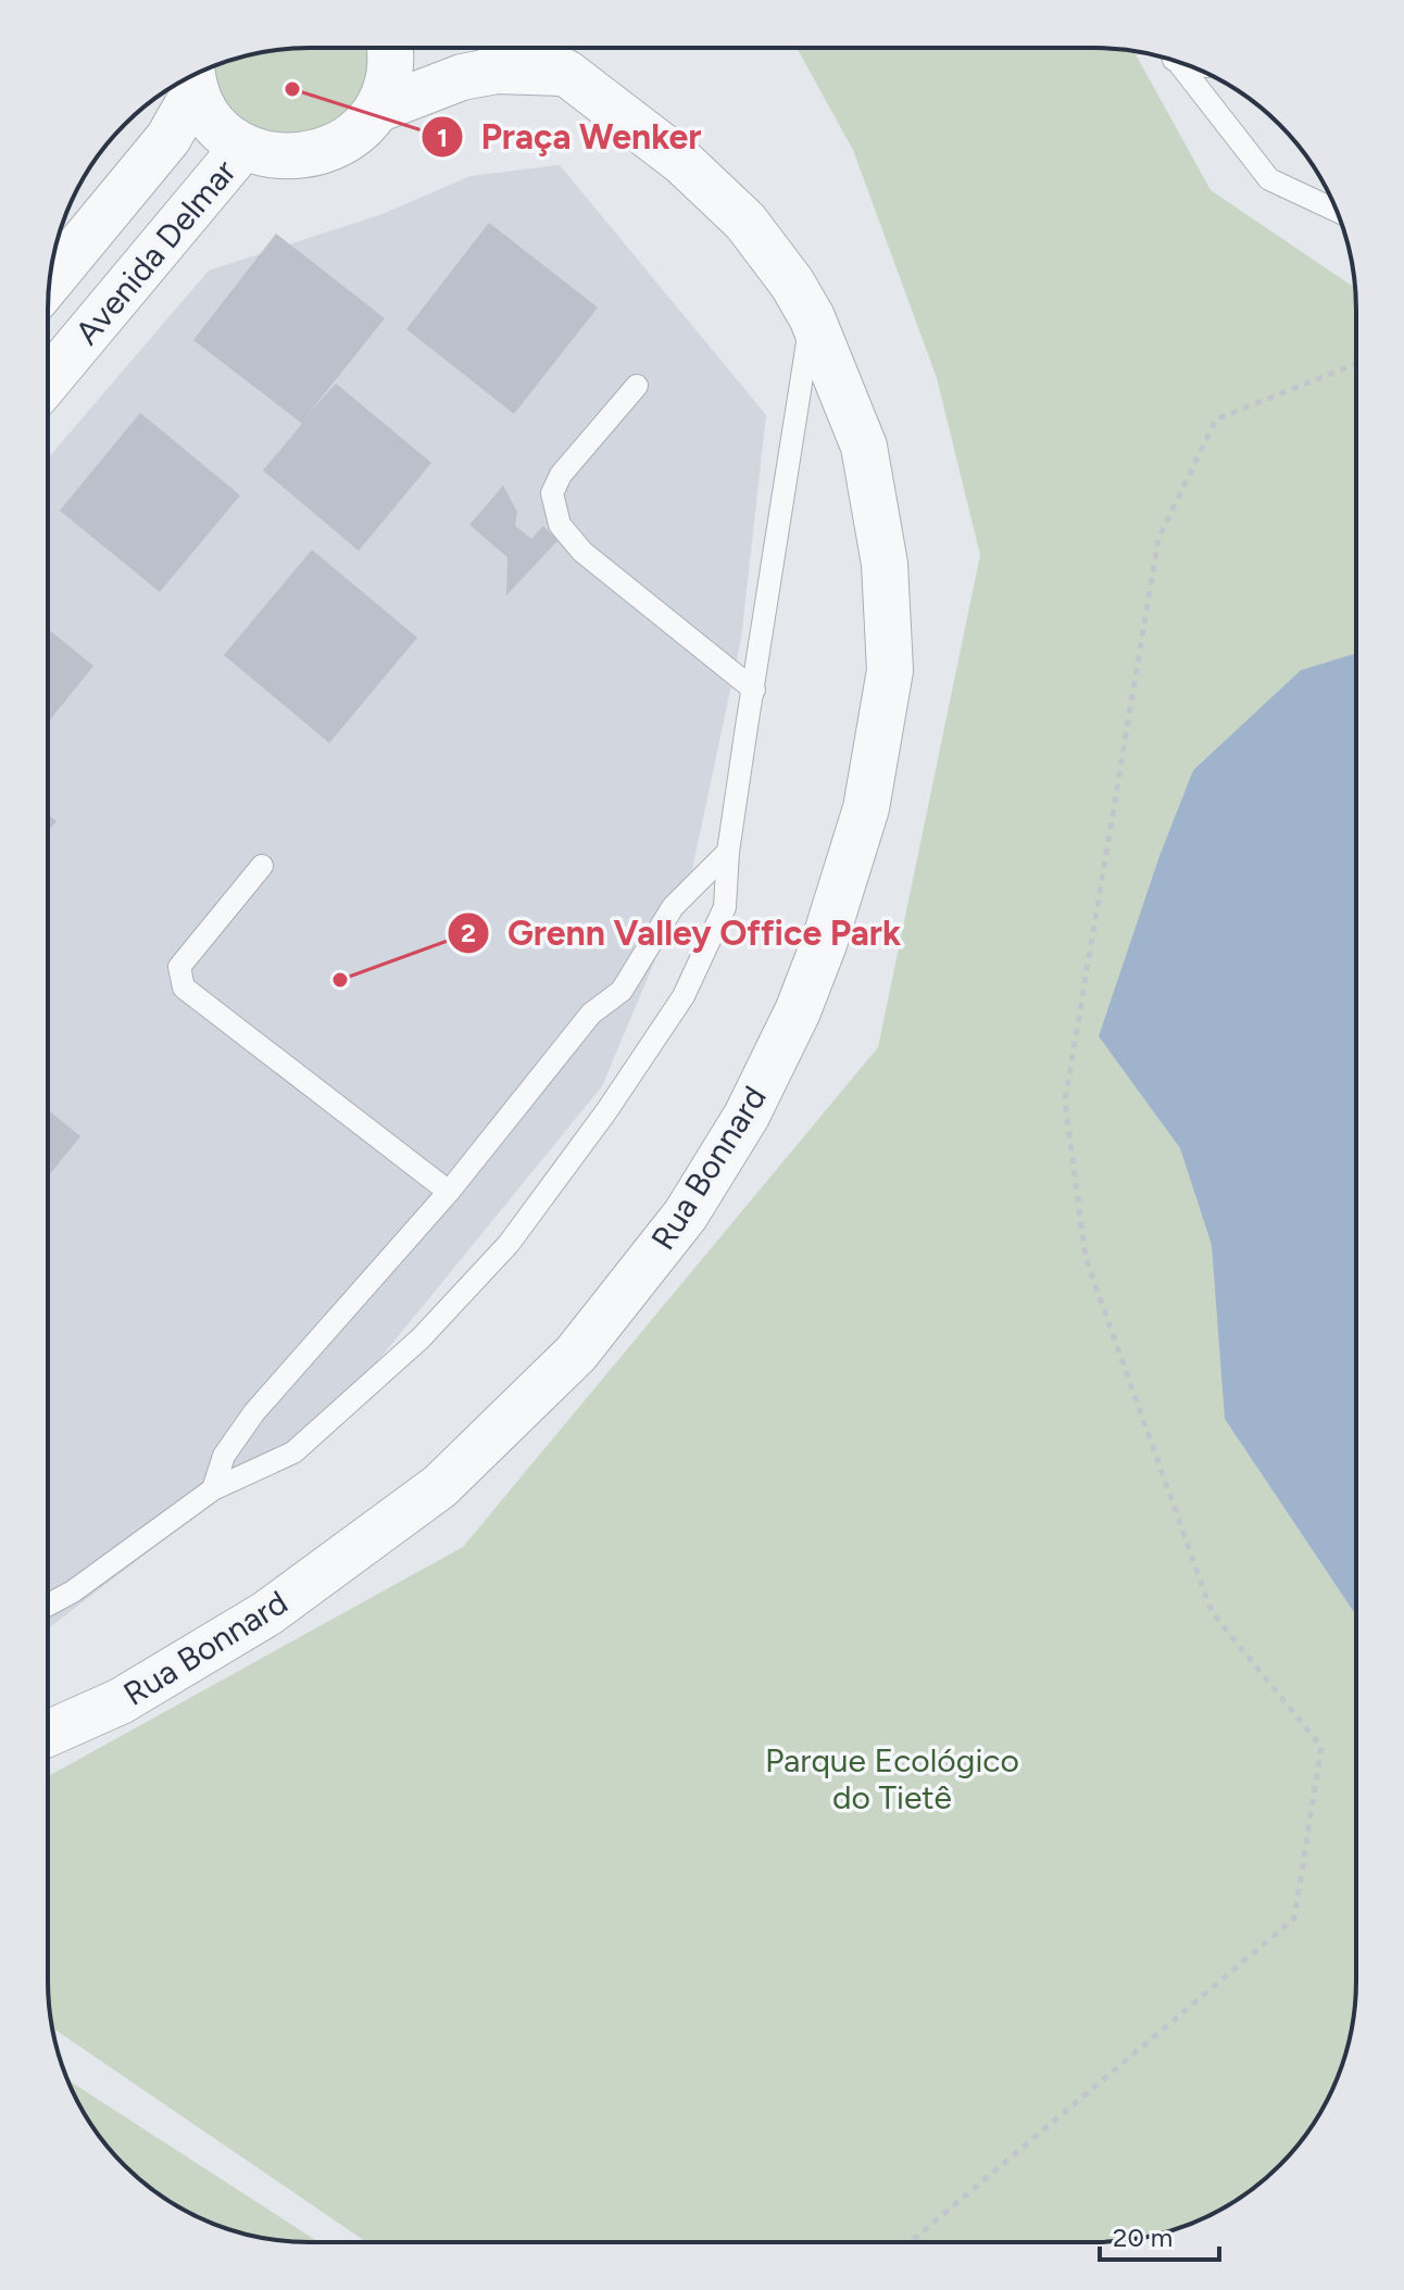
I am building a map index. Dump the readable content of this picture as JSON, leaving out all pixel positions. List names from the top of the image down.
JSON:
{
  "streets": {
    "street": ["Avenida Delmar", "Rua Bonnard"]
  },
  "parks": ["Parque Ecológico do Tietê"],
  "places": ["Praça Wenker", "Grenn Valley Office Park"],
  "scale_bar": "20 m"
}
